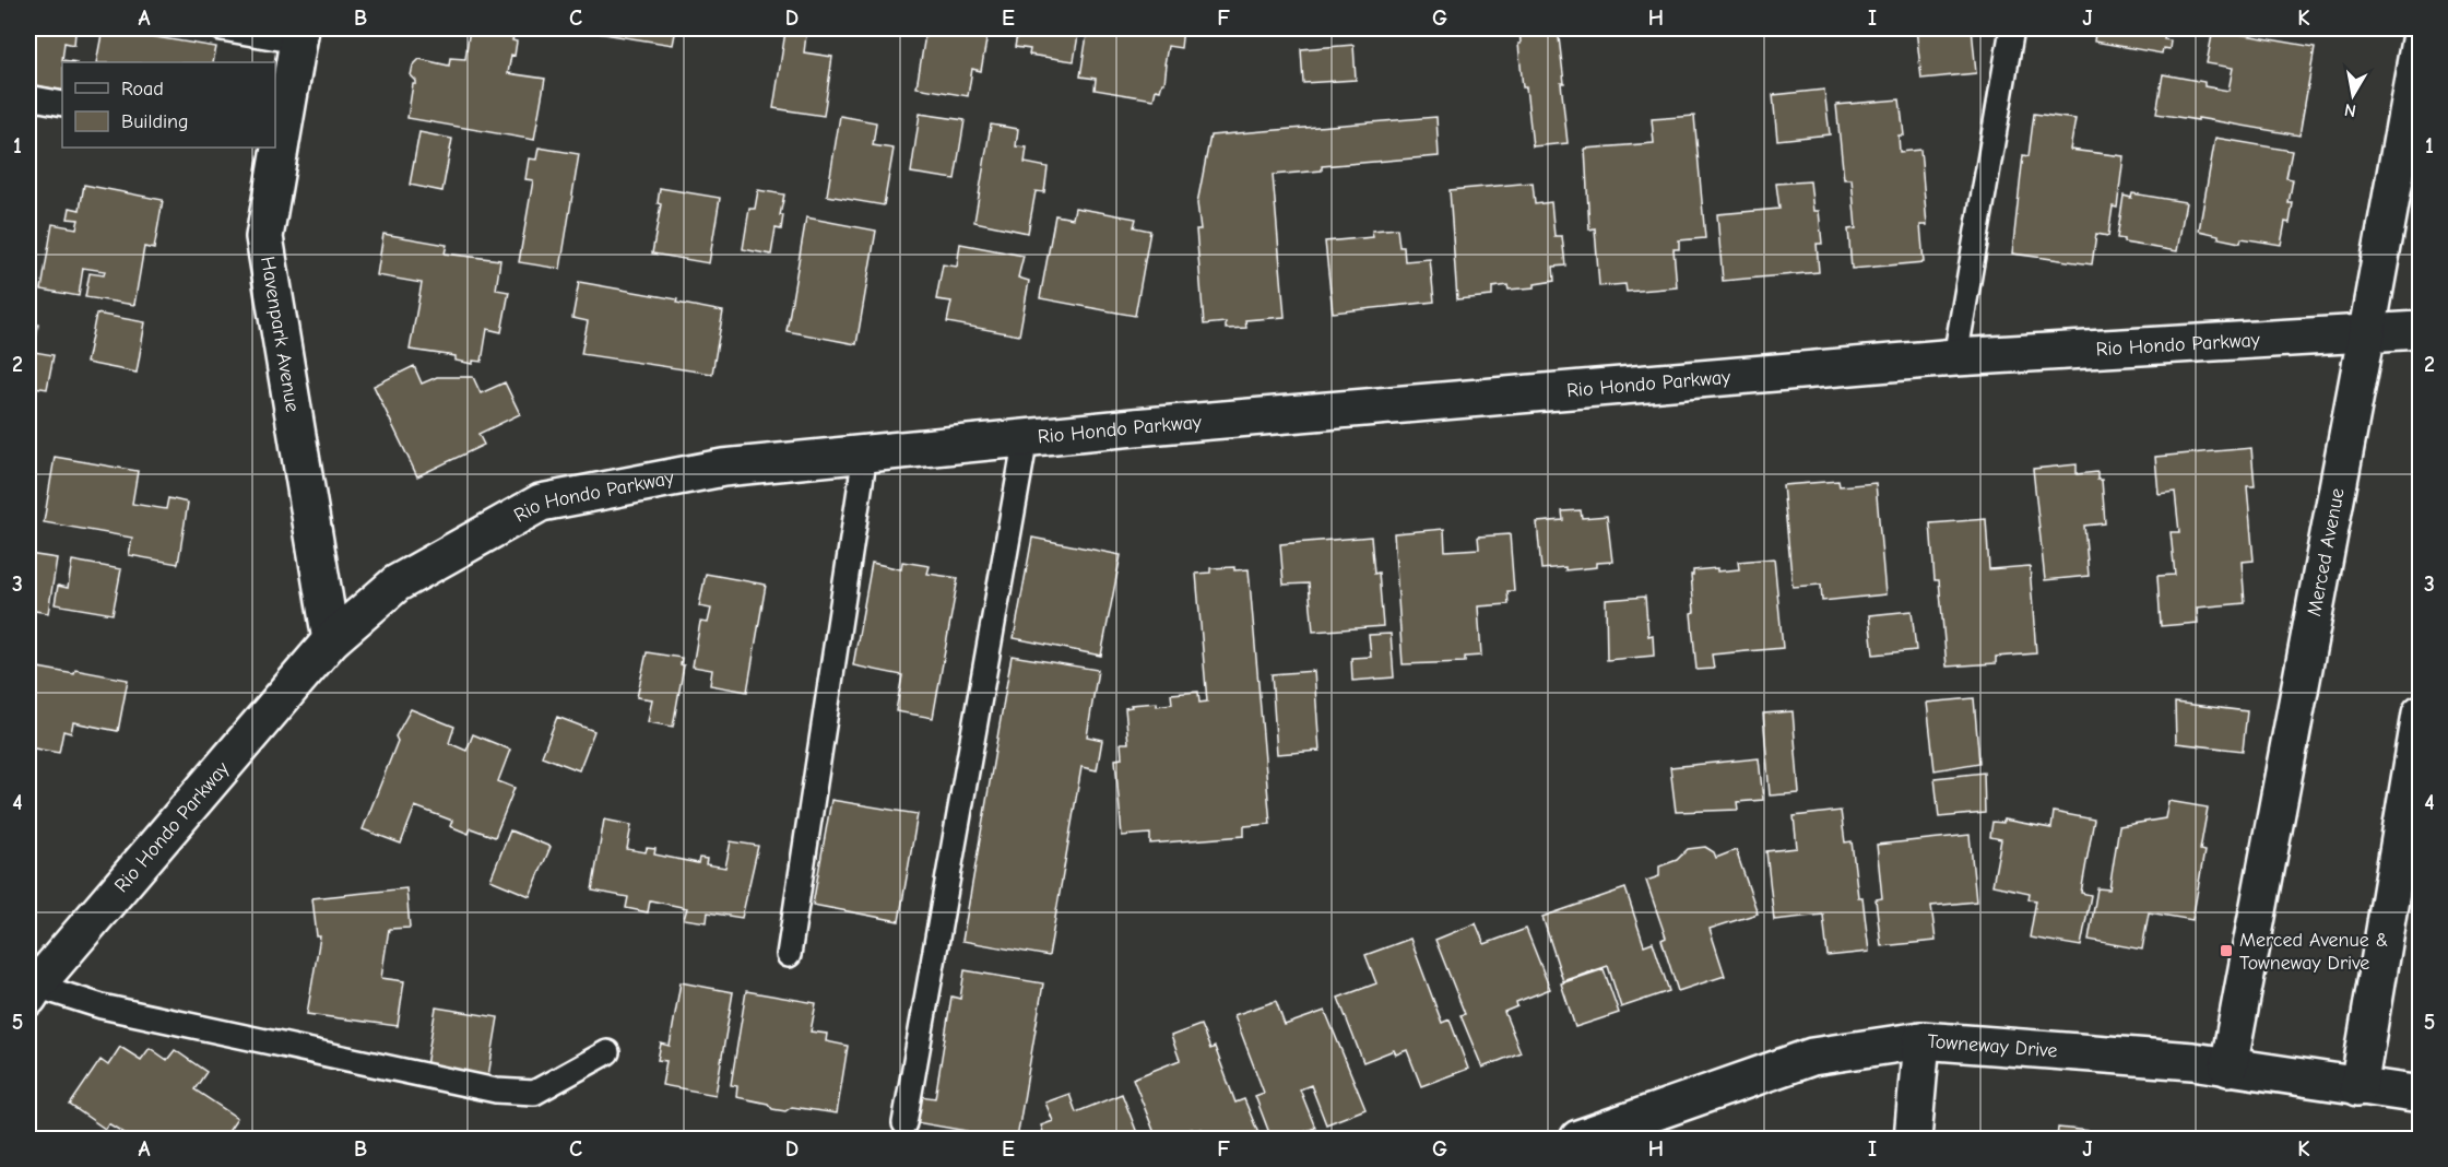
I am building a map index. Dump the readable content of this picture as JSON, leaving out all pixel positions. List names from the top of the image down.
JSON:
{
  "streets": {
    "street": [
      "Havenpark Avenue",
      "Rio Hondo Parkway",
      "Merced Avenue",
      "Towneway Drive"
    ]
  },
  "crossings": [
    ["Havenpark Avenue", "Rio Hondo Parkway"],
    ["Rio Hondo Parkway", "Merced Avenue"],
    ["Merced Avenue", "Towneway Drive"]
  ],
  "places": {
    "transit": ["Merced Avenue & Towneway Drive"]
  },
  "legend": ["Road", "Building"],
  "north": "bottom",
  "grid": {
    "columns": [
      "A",
      "B",
      "C",
      "D",
      "E",
      "F",
      "G",
      "H",
      "I",
      "J",
      "K"
    ],
    "rows": [
      "1",
      "2",
      "3",
      "4",
      "5"
    ]
  }
}
